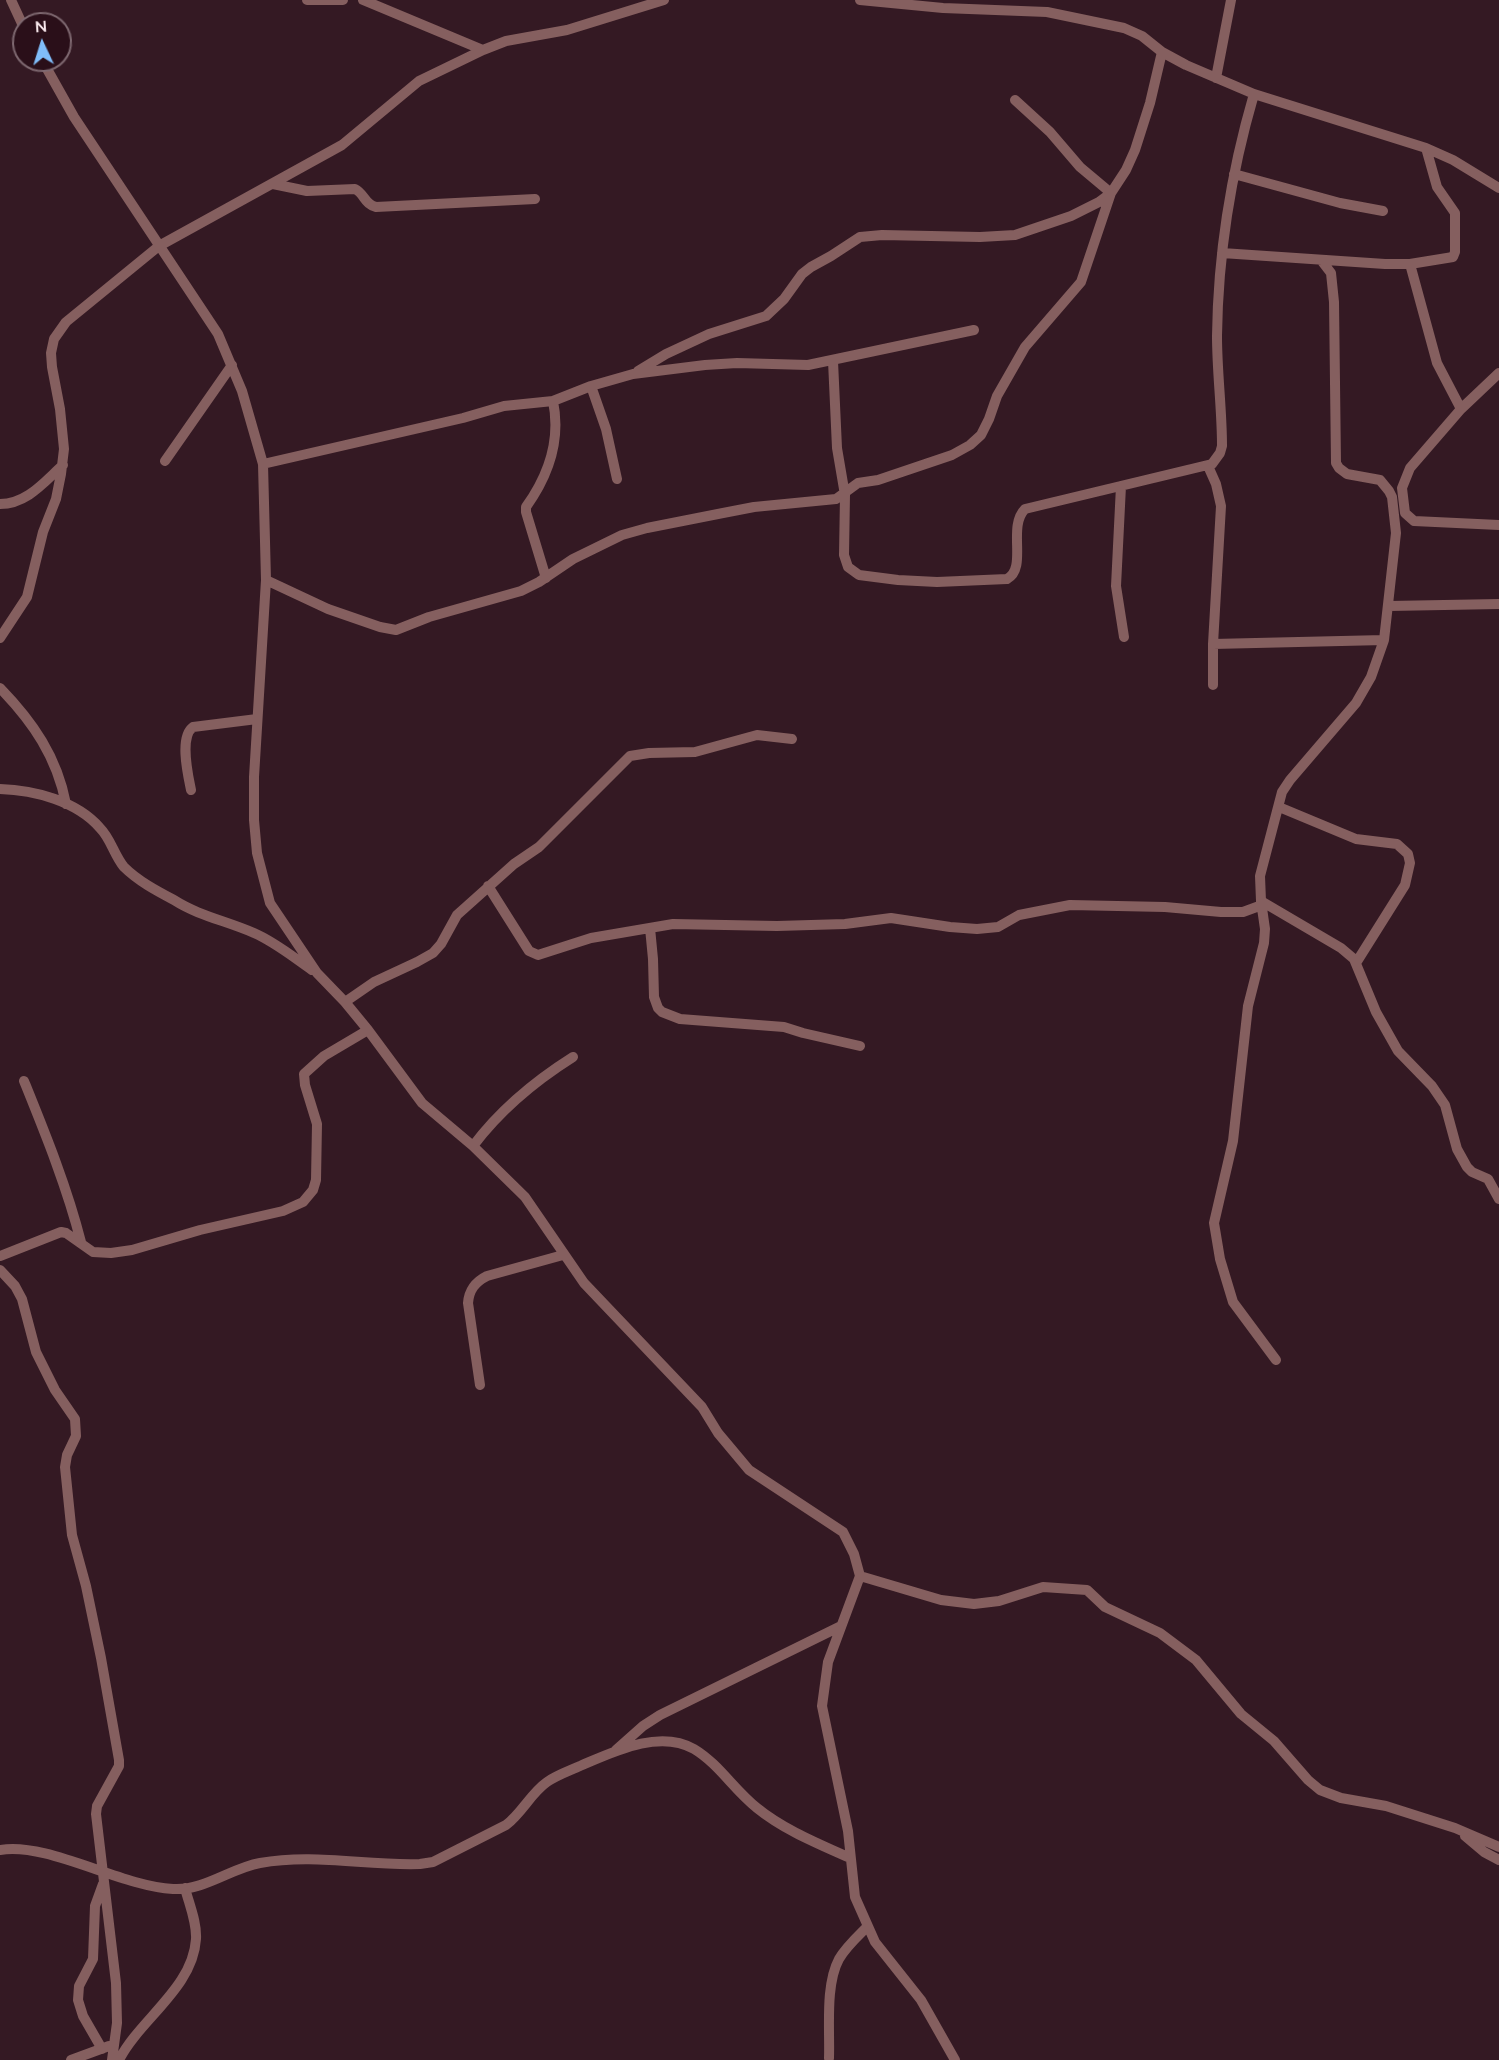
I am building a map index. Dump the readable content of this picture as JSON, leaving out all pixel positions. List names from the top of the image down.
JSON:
{
  "north": "top"
}
